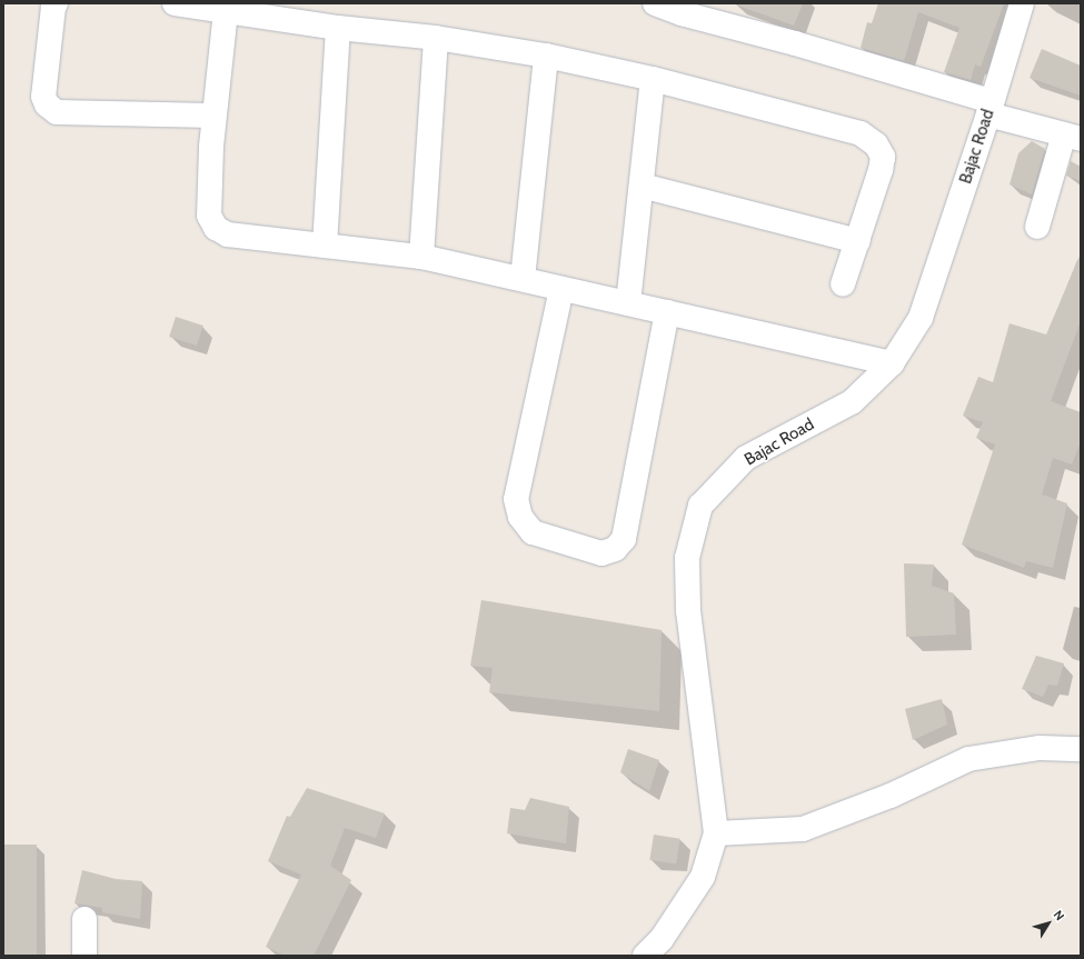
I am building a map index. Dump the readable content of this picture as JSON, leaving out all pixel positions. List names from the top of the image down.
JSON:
{
  "streets": {
    "street": ["Bajac Road"]
  },
  "north": "top right"
}
